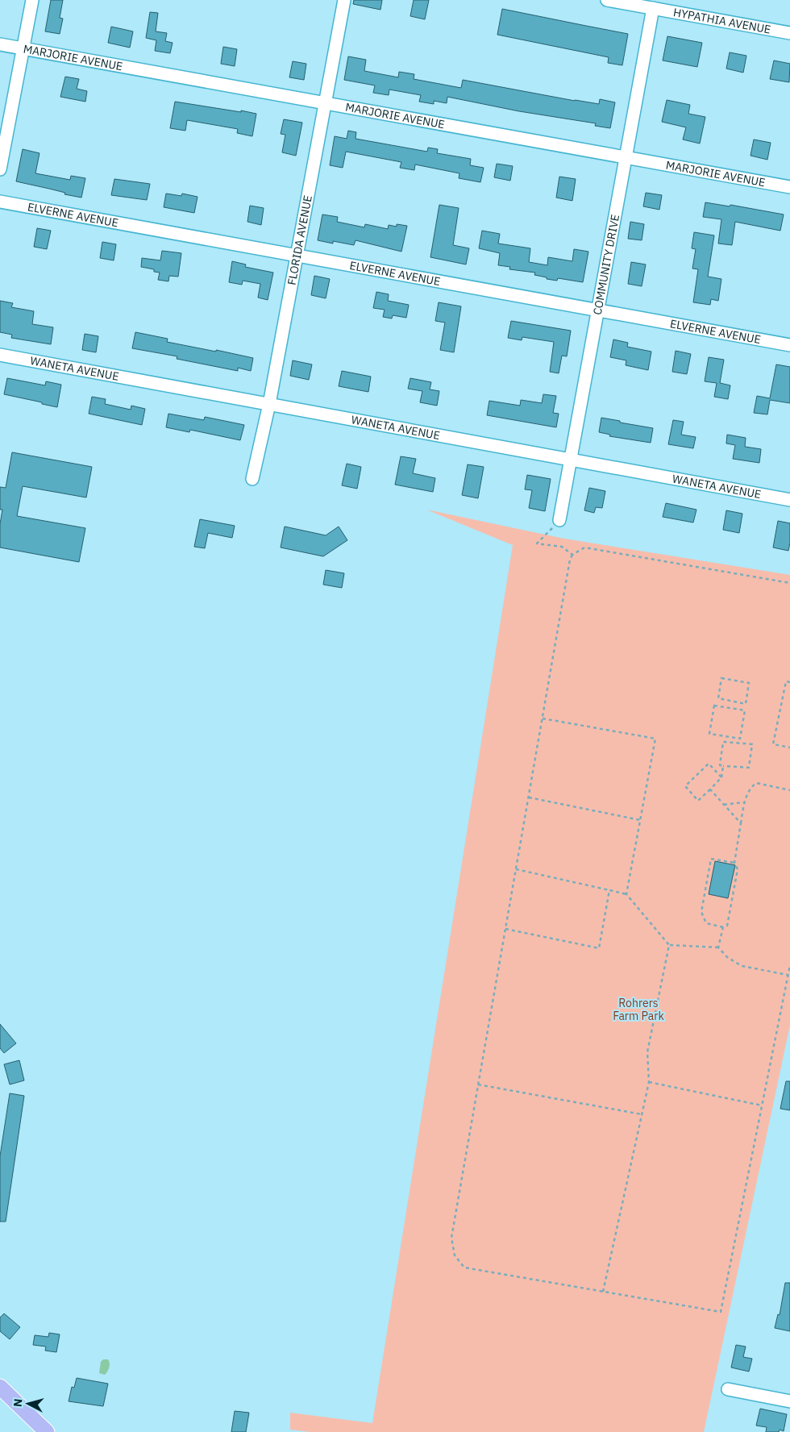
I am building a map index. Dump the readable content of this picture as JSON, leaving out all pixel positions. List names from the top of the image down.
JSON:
{
  "streets": {
    "street": [
      "HYPATHIA AVENUE",
      "MARJORIE AVENUE",
      "ELVERNE AVENUE",
      "FLORIDA AVENUE",
      "COMMUNITY DRIVE",
      "WANETA AVENUE"
    ]
  },
  "crossings": [
    ["HYPATHIA AVENUE", "COMMUNITY DRIVE"],
    ["MARJORIE AVENUE", "FLORIDA AVENUE"],
    ["MARJORIE AVENUE", "COMMUNITY DRIVE"],
    ["ELVERNE AVENUE", "FLORIDA AVENUE"],
    ["ELVERNE AVENUE", "COMMUNITY DRIVE"],
    ["FLORIDA AVENUE", "WANETA AVENUE"],
    ["COMMUNITY DRIVE", "WANETA AVENUE"]
  ],
  "parks": ["Rohrers Farm Park"],
  "north": "left"
}
